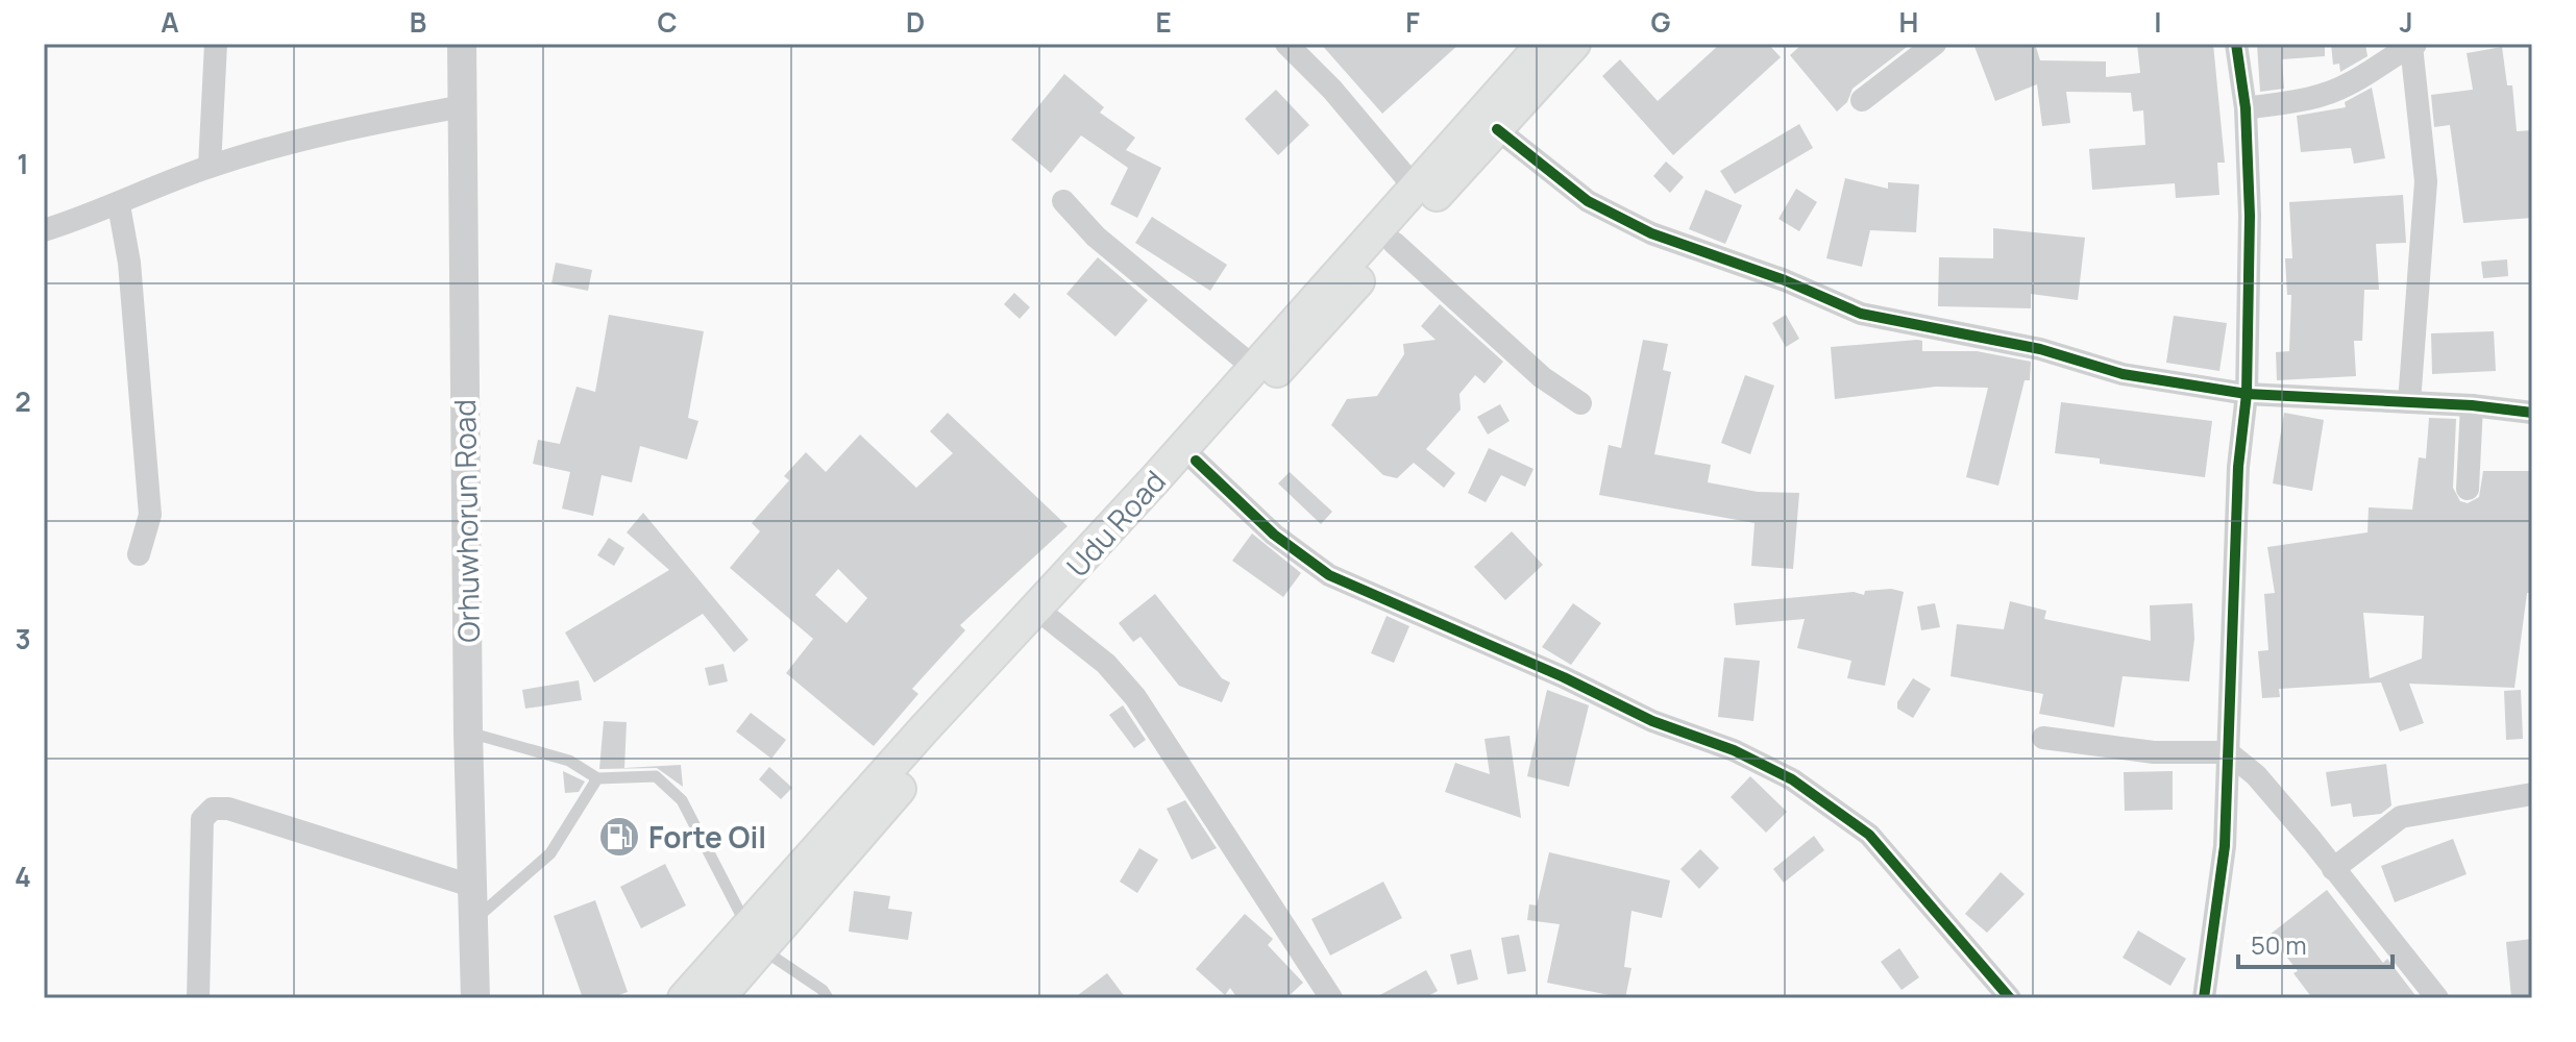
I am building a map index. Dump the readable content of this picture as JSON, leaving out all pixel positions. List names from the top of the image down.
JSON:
{
  "streets": {
    "main road": ["Udu Road"],
    "street": ["Orhuwhorun Road"]
  },
  "places": {
    "fuel station": ["Forte Oil"]
  },
  "scale_bar": "50 m",
  "grid": {
    "columns": [
      "A",
      "B",
      "C",
      "D",
      "E",
      "F",
      "G",
      "H",
      "I",
      "J"
    ],
    "rows": [
      "1",
      "2",
      "3",
      "4"
    ]
  }
}
